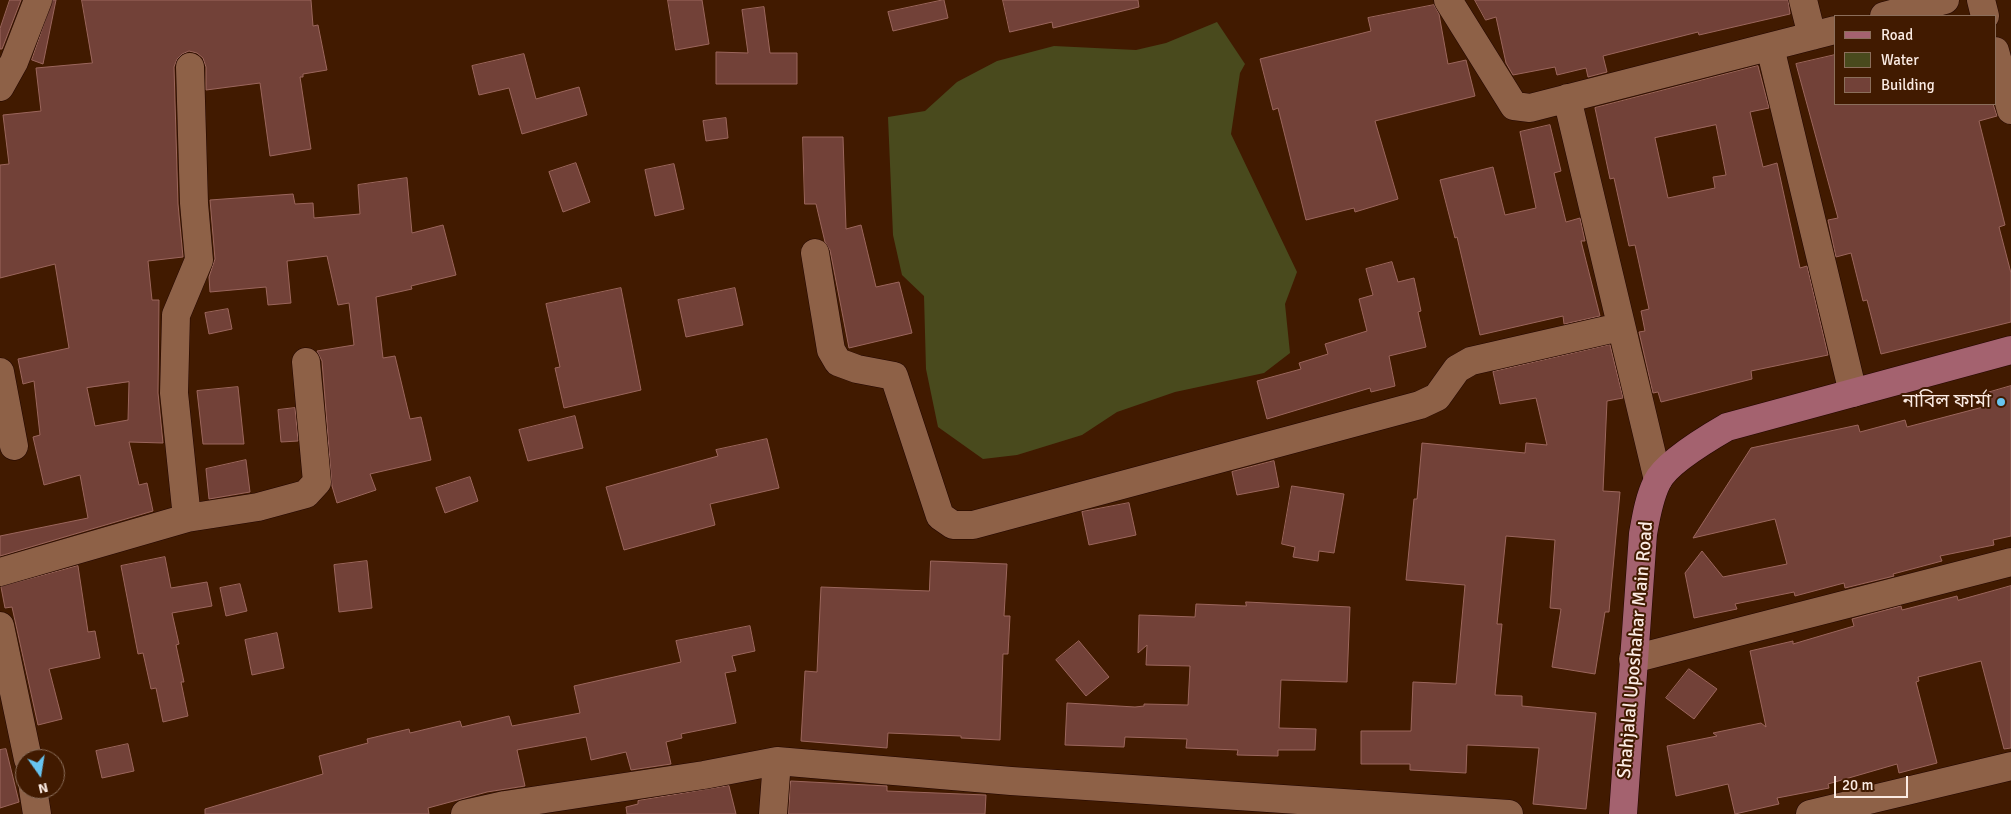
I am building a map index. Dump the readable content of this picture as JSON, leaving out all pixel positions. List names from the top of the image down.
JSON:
{
  "streets": {
    "main road": ["Shahjalal Uposhahar Main Road"]
  },
  "places": ["নাবিল ফার্মা"],
  "legend": ["Road", "Water", "Building"],
  "scale_bar": "20 m",
  "north": "bottom"
}
